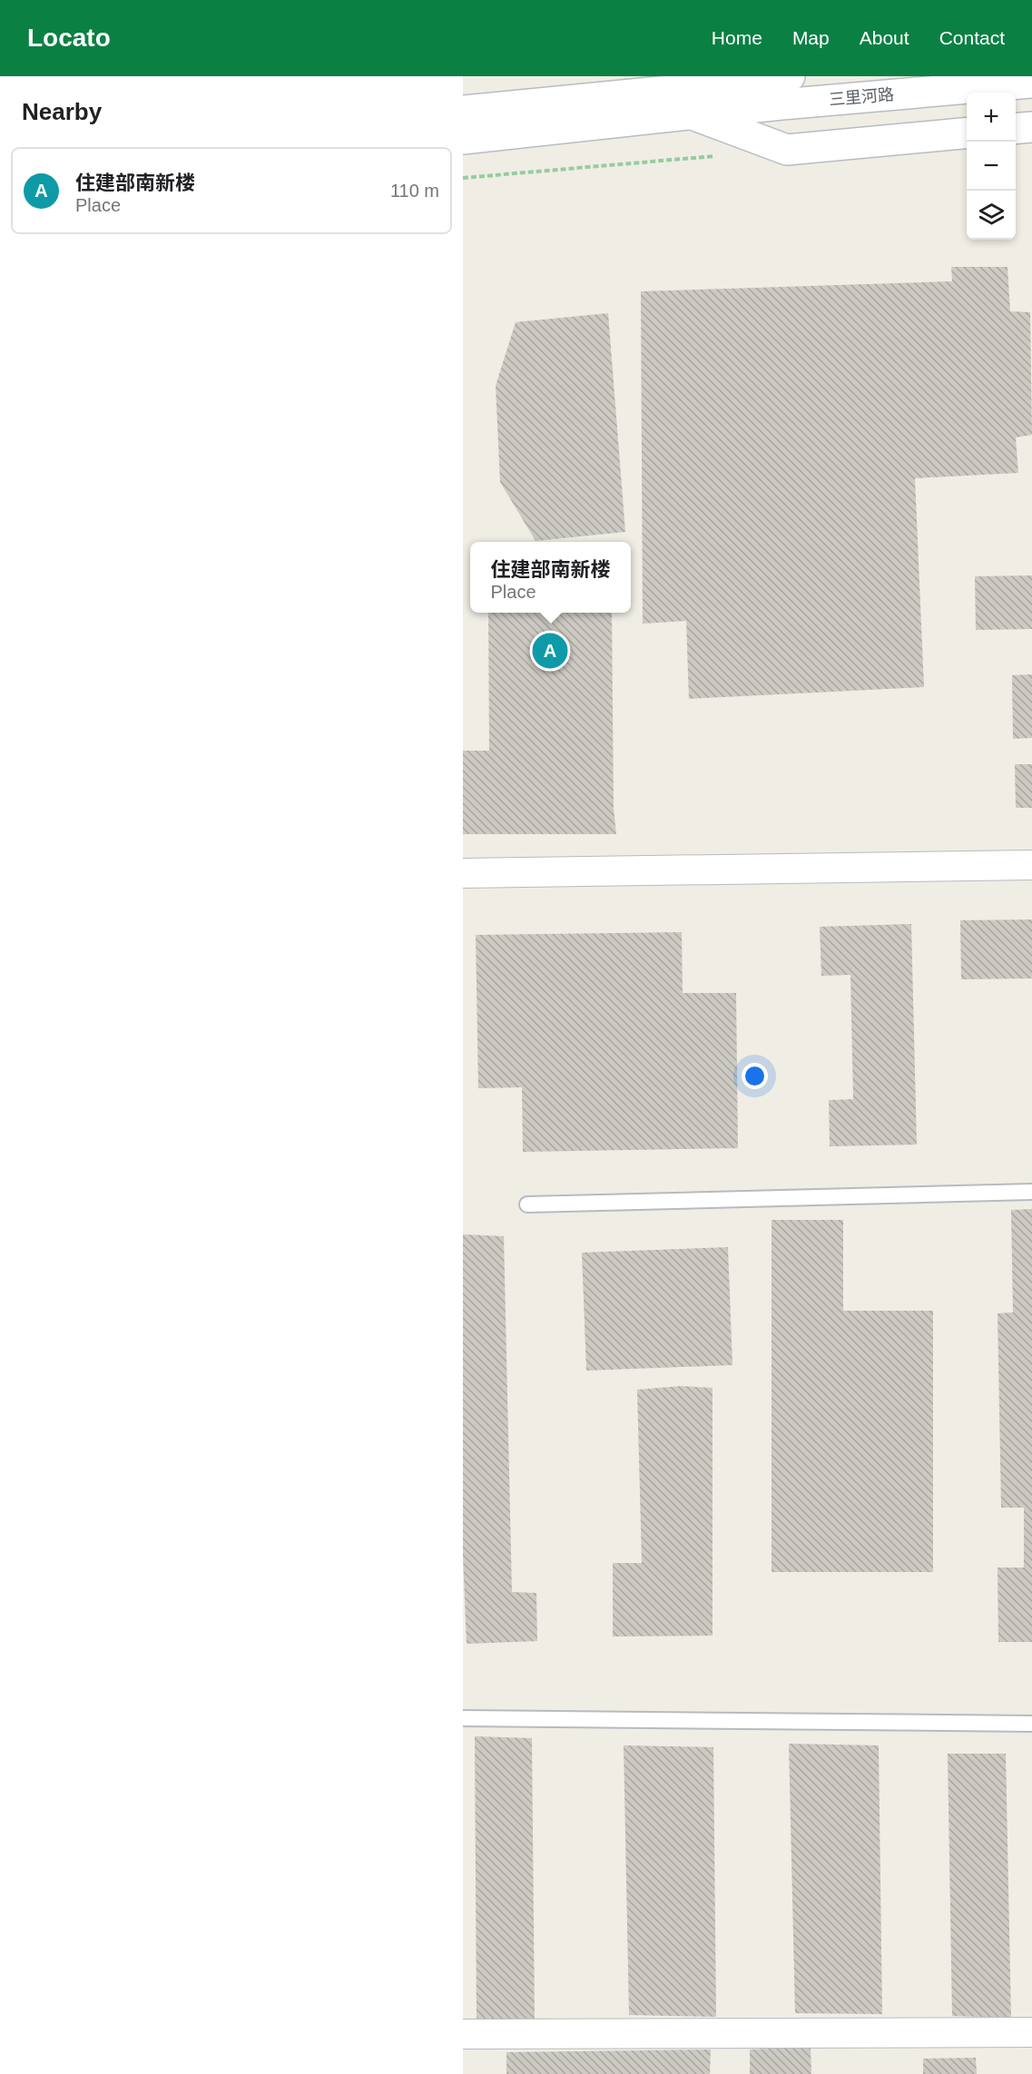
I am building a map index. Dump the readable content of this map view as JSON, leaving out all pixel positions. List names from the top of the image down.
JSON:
{
  "streets": {
    "main road": ["三里河路"]
  },
  "page": {
    "header": "Locato",
    "nav": [
      "Home",
      "Map",
      "About",
      "Contact"
    ],
    "heading": "Nearby",
    "map_buttons": ["+", "−"],
    "list": [
      {
        "mark": "A",
        "name": "住建部南新楼",
        "note": "Place",
        "value": "110 m"
      }
    ],
    "popup": ["住建部南新楼", "Place"],
    "pins": "A"
  }
}
